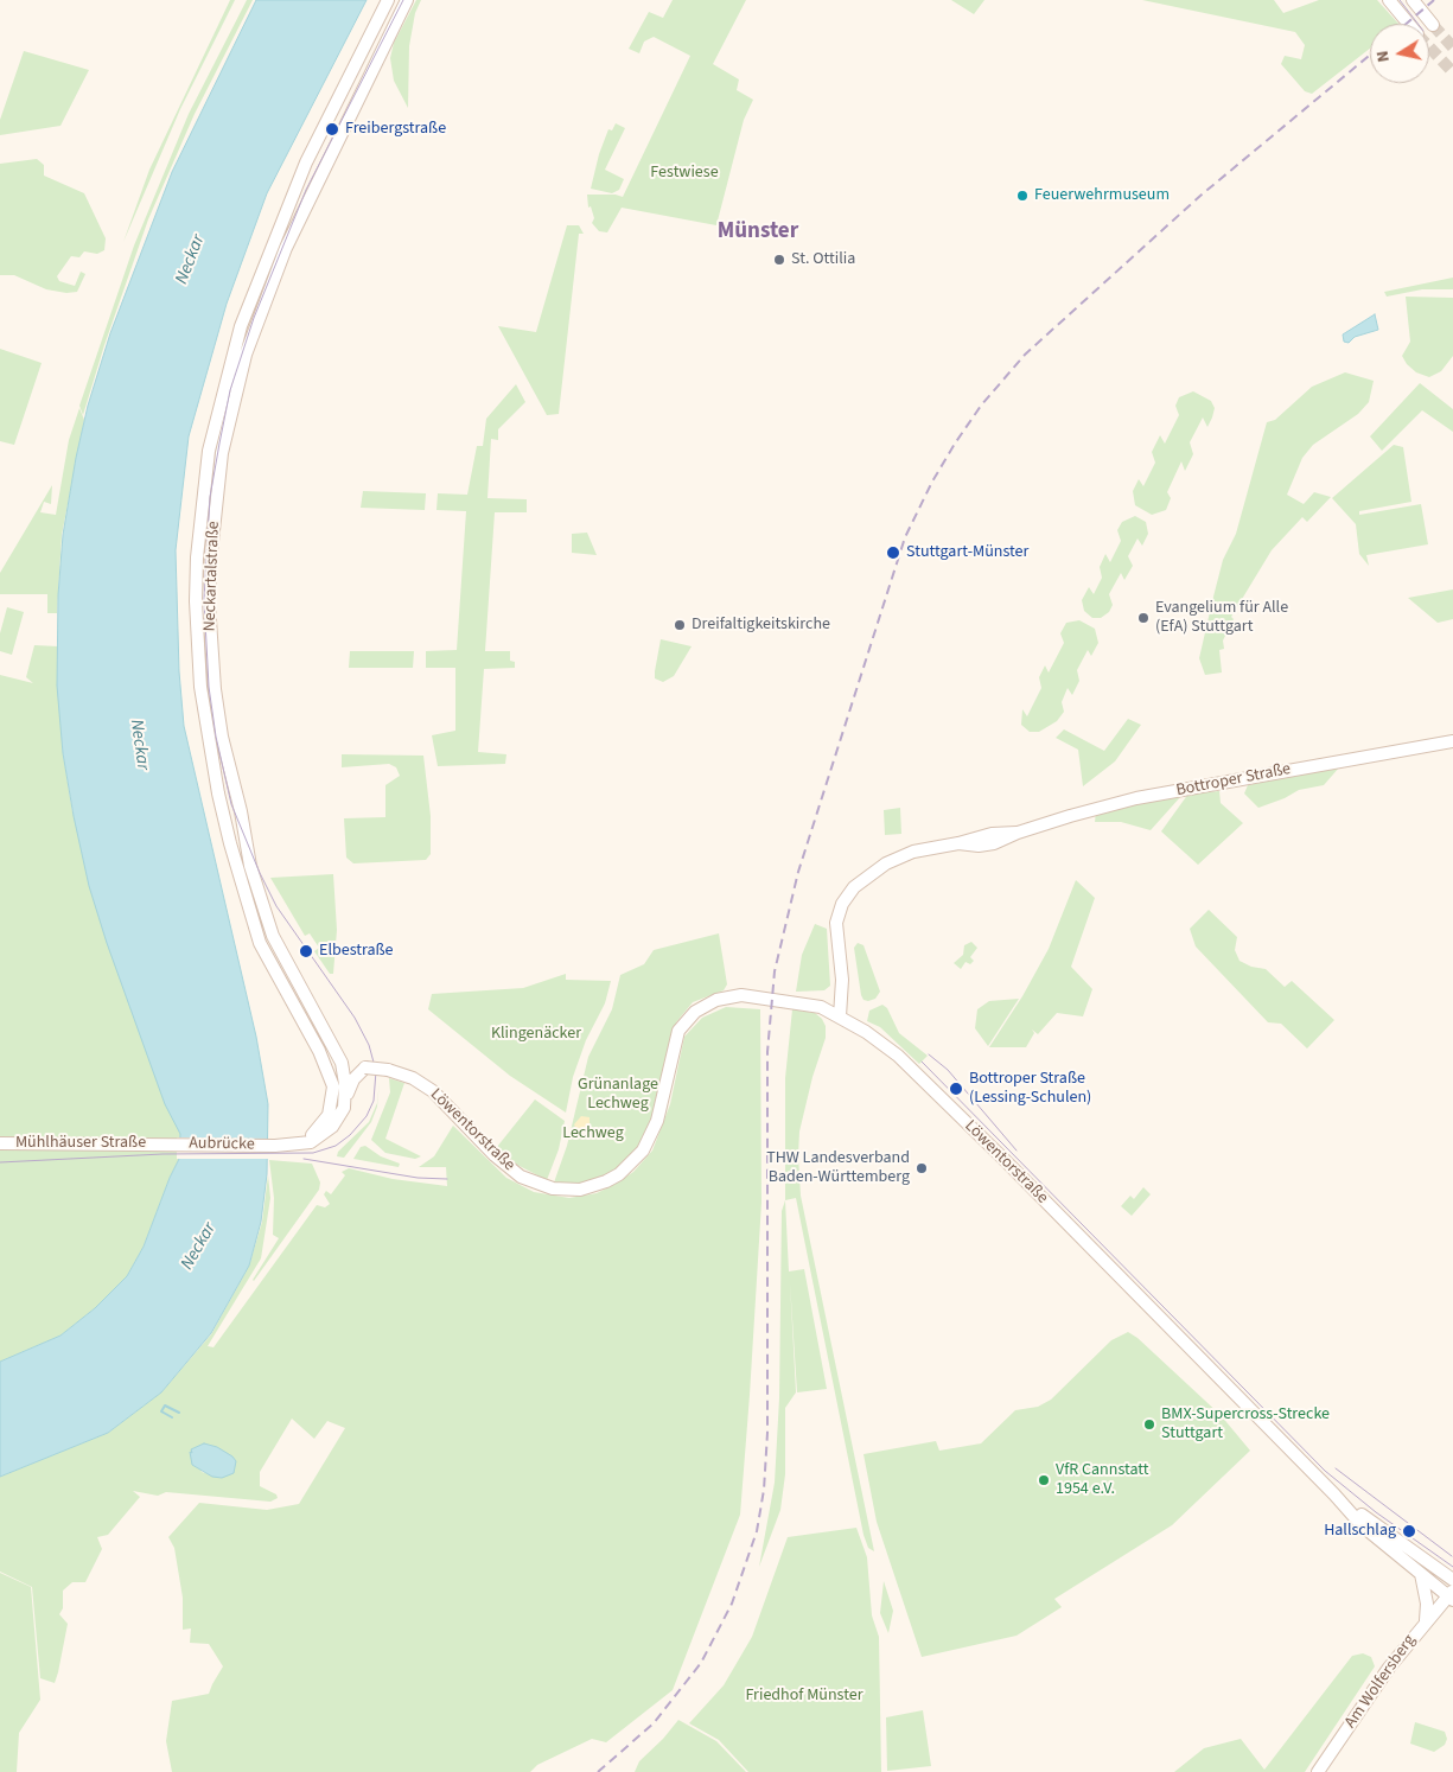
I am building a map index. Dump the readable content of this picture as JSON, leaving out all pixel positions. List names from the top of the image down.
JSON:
{
  "streets": {
    "main road": [
      "Neckartalstraße",
      "Bottroper Straße",
      "Löwentorstraße",
      "Mühlhäuser Straße",
      "Aubrücke",
      "Am Wolfersberg"
    ]
  },
  "crossings": [
    ["Neckartalstraße", "Löwentorstraße"],
    ["Neckartalstraße", "Aubrücke"],
    ["Bottroper Straße", "Löwentorstraße"],
    ["Löwentorstraße", "Am Wolfersberg"],
    ["Mühlhäuser Straße", "Aubrücke"]
  ],
  "districts": ["Münster"],
  "water": ["Neckar"],
  "parks": [
    "Festwiese",
    "Klingenäcker",
    "Grünanlage Lechweg",
    "Lechweg",
    "Friedhof Münster"
  ],
  "places": [
    "Freibergstraße",
    "Feuerwehrmuseum",
    "St. Ottilia",
    "Stuttgart-Münster",
    "Evangelium für Alle (EfA) Stuttgart",
    "Dreifaltigkeitskirche",
    "Elbestraße",
    "Bottroper Straße (Lessing-Schulen)",
    "THW Landesverband Baden-Württemberg",
    "BMX-Supercross-Strecke Stuttgart",
    "VfR Cannstatt 1954 e.V.",
    "Hallschlag"
  ],
  "north": "left"
}
